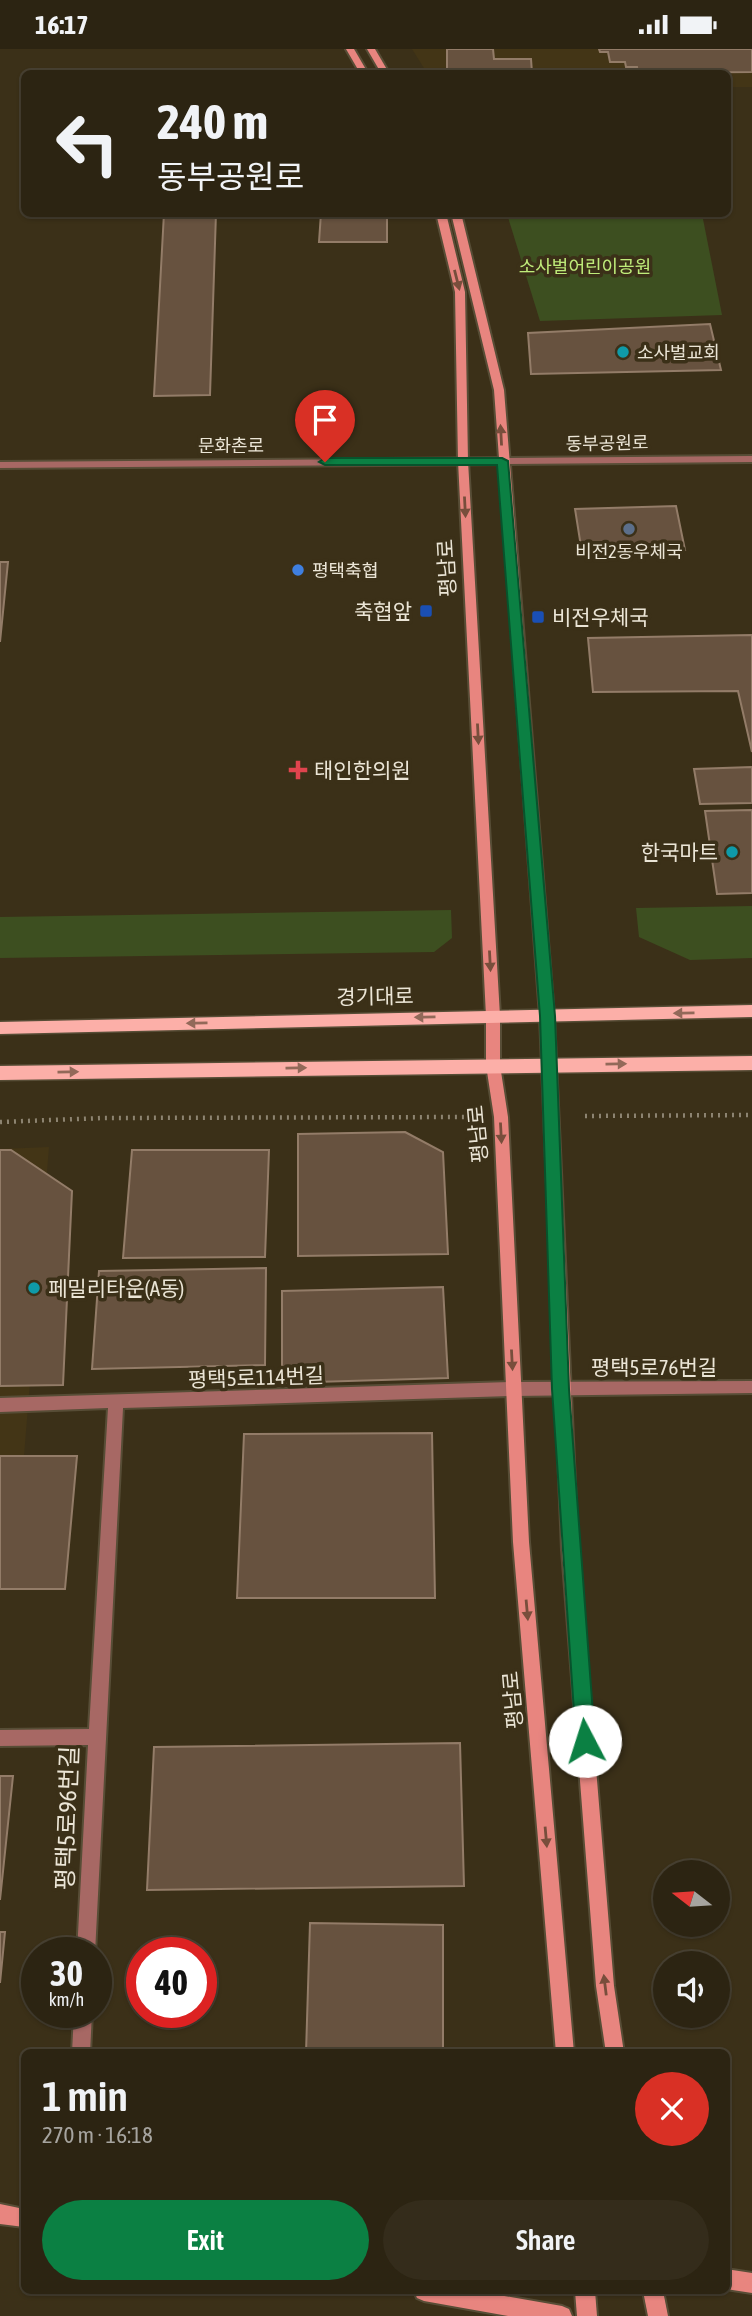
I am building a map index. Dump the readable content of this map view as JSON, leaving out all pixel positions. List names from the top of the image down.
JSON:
{
  "streets": {
    "main road": ["경기대로"],
    "street": [
      "동부공원로",
      "문화촌로",
      "평남로",
      "평택5로76번길",
      "평택5로114번길",
      "평택5로96번길"
    ]
  },
  "crossings": [
    ["동부공원로", "문화촌로"],
    ["동부공원로", "평남로"],
    ["문화촌로", "평남로"],
    ["평남로", "경기대로"],
    ["평남로", "평택5로76번길"],
    ["평남로", "평택5로114번길"],
    ["평택5로76번길", "평택5로114번길"]
  ],
  "parks": ["소사벌어린이공원"],
  "places": {
    "other": [
      "소사벌교회",
      "비전2동우체국",
      "평택축협",
      "한국마트",
      "페밀리타운(A동)"
    ],
    "transit": ["축협앞", "비전우체국"],
    "health": ["태인한의원"]
  },
  "north": "left",
  "page": {
    "status": "16:17",
    "turn": ["240 m", "동부공원로"],
    "speed": "30 km/h",
    "limit": "40",
    "heading": ["1 min", "270 m · 16:18"],
    "buttons": ["Exit", "Share"]
  }
}
